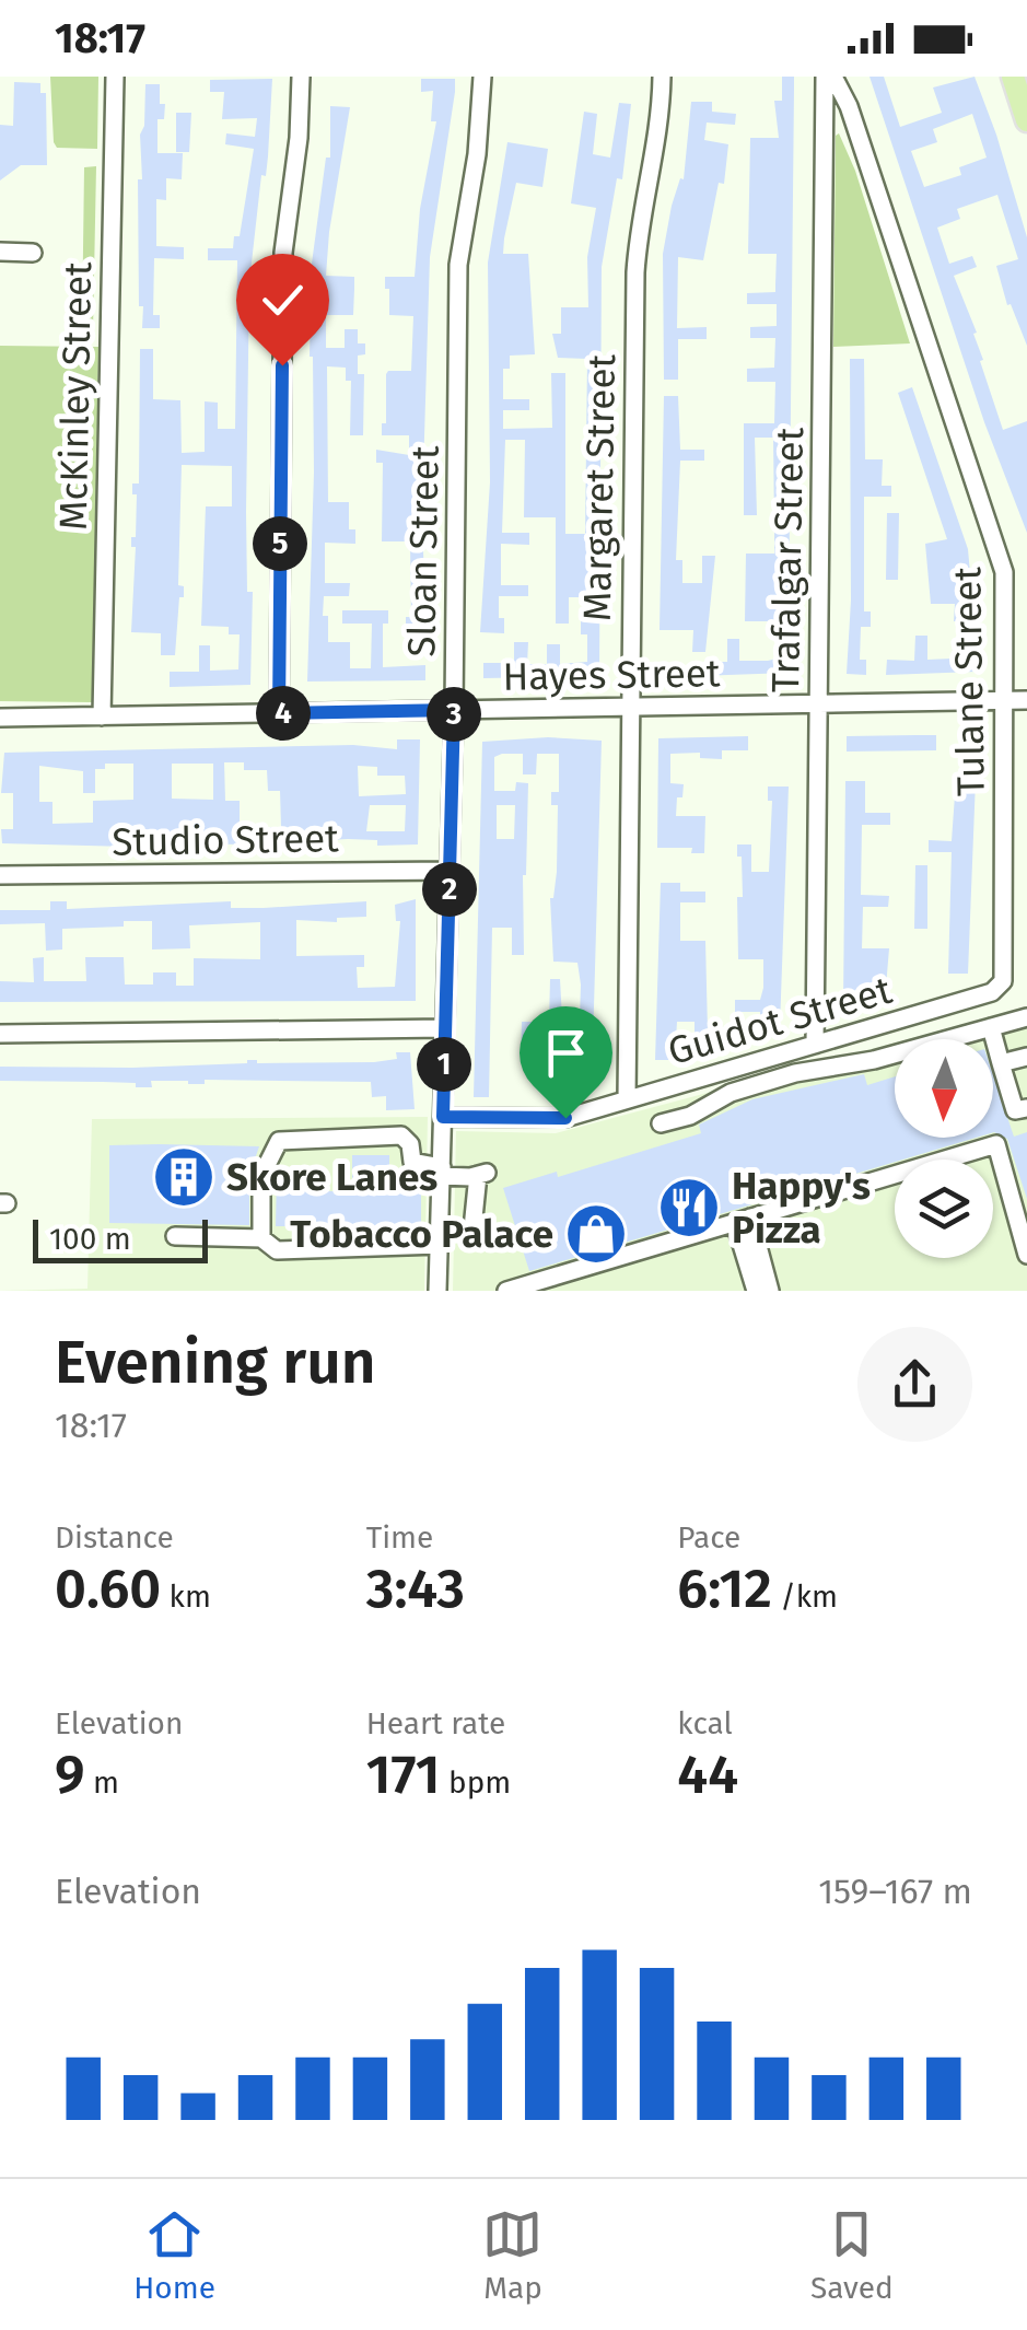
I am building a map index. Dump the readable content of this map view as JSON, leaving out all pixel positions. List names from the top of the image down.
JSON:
{
  "streets": {
    "street": [
      "McKinley Street",
      "Margaret Street",
      "Sloan Street",
      "Trafalgar Street",
      "Hayes Street",
      "Tulane Street",
      "Studio Street",
      "Guidot Street"
    ]
  },
  "crossings": [
    ["McKinley Street", "Hayes Street"],
    ["Margaret Street", "Hayes Street"],
    ["Margaret Street", "Guidot Street"],
    ["Sloan Street", "Hayes Street"],
    ["Sloan Street", "Studio Street"],
    ["Sloan Street", "Guidot Street"],
    ["Trafalgar Street", "Hayes Street"],
    ["Trafalgar Street", "Guidot Street"],
    ["Hayes Street", "Tulane Street"],
    ["Tulane Street", "Guidot Street"]
  ],
  "places": {
    "building": ["Skore Lanes"],
    "restaurant": ["Happy's Pizza"],
    "shop": ["Tobacco Palace"]
  },
  "scale_bar": "100 m",
  "north": "bottom",
  "page": {
    "status": "18:17",
    "pins": [
      "5",
      "4",
      "3",
      "2",
      "1"
    ],
    "scale": "100 m",
    "heading": ["Evening run", "18:17"],
    "stats": [
      ["Distance", "0.60 km"],
      ["Time", "3:43"],
      ["Pace", "6:12 /km"],
      ["Elevation", "9 m"],
      ["Heart rate", "171 bpm"],
      ["kcal", "44"]
    ],
    "chart": ["Elevation", "159–167 m"],
    "tabs": ["Home", "Map", "Saved"]
  }
}
